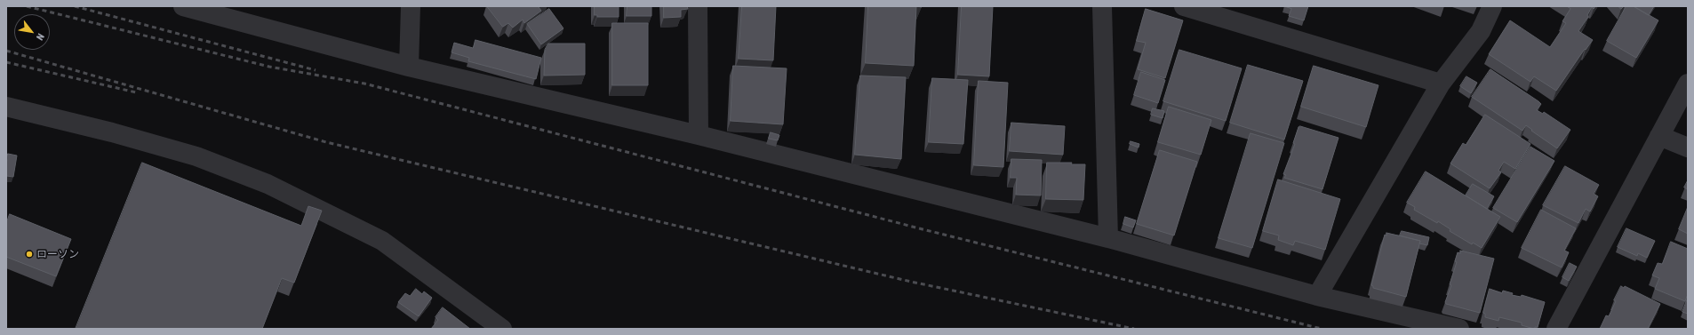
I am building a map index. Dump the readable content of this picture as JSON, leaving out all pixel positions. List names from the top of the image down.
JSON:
{
  "places": ["ローソン"],
  "north": "bottom right"
}
